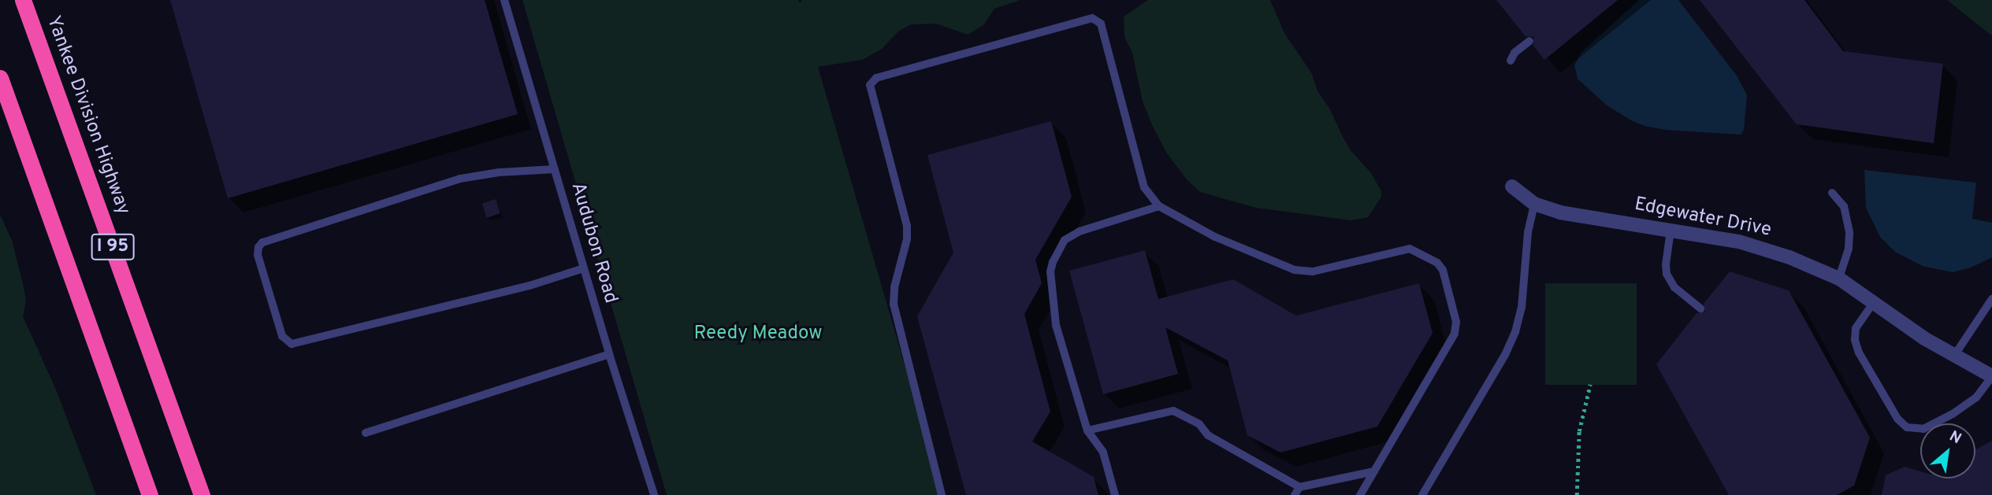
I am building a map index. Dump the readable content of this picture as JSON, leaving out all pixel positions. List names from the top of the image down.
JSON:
{
  "streets": {
    "highway": ["Yankee Division Highway", "I 95"],
    "street": ["Edgewater Drive"],
    "lane": ["Audubon Road"]
  },
  "parks": ["Reedy Meadow"],
  "north": "top right"
}
